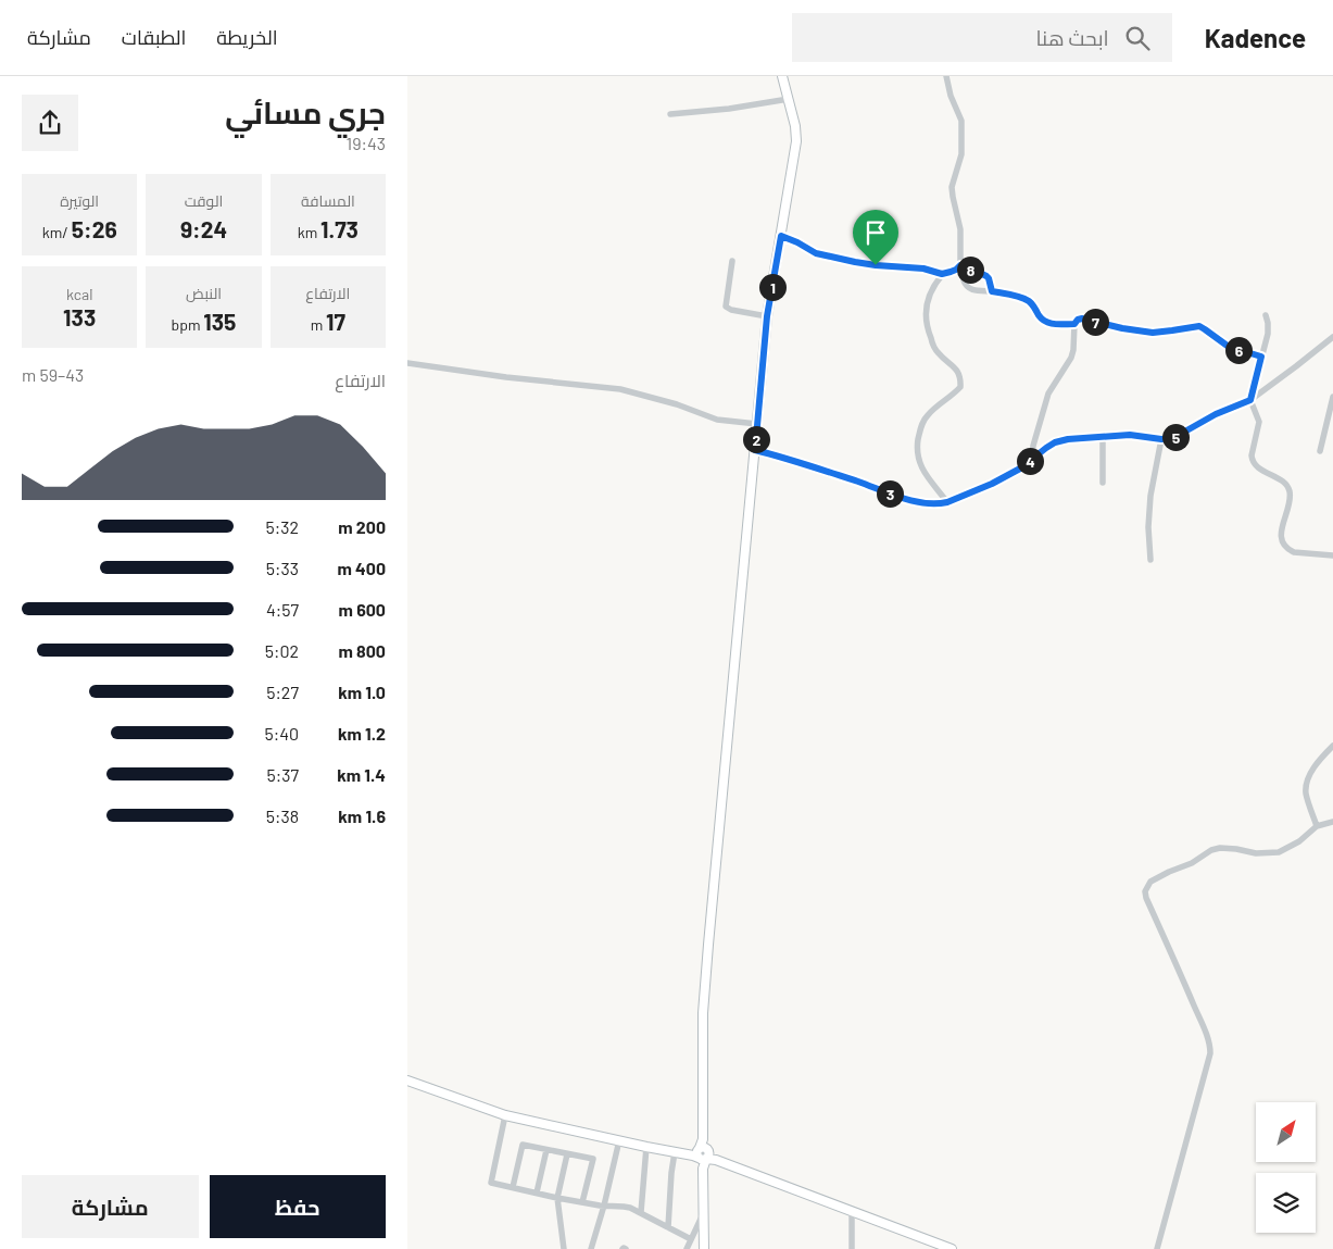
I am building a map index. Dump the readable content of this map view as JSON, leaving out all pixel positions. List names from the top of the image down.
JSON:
{
  "north": "top right",
  "page": {
    "header": "Kadence",
    "search": "ابحث هنا",
    "nav": ["الخريطة", "الطبقات", "مشاركة"],
    "heading": ["جري مسائي", "19:43"],
    "stats": [
      ["المسافة", "1.73 km"],
      ["الوقت", "9:24"],
      ["الوتيرة", "5:26 /km"],
      ["الارتفاع", "17 m"],
      ["النبض", "135 bpm"],
      ["kcal", "133"]
    ],
    "pins": [
      "8",
      "1",
      "7",
      "6",
      "5",
      "2",
      "4",
      "3"
    ],
    "chart": ["الارتفاع", "43–59 m"],
    "list": [
      {
        "name": "200 m",
        "note": "5:32"
      },
      {
        "name": "400 m",
        "note": "5:33"
      },
      {
        "name": "600 m",
        "note": "4:57"
      },
      {
        "name": "800 m",
        "note": "5:02"
      },
      {
        "name": "1.0 km",
        "note": "5:27"
      },
      {
        "name": "1.2 km",
        "note": "5:40"
      },
      {
        "name": "1.4 km",
        "note": "5:37"
      },
      {
        "name": "1.6 km",
        "note": "5:38"
      }
    ],
    "buttons": ["حفظ", "مشاركة"]
  }
}
